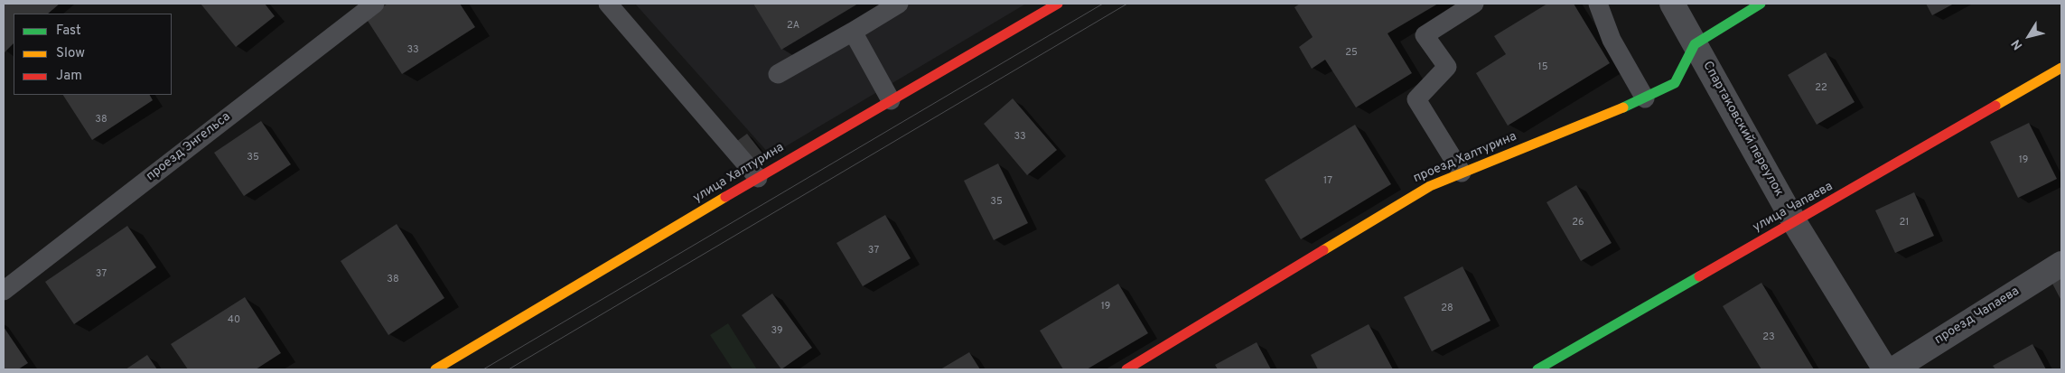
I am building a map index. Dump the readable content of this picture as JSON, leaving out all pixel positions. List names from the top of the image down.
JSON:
{
  "streets": {
    "street": [
      "Спартаковский переулок",
      "проезд Халтурина",
      "улица Халтурина",
      "улица Чапаева",
      "проезд Чапаева"
    ],
    "lane": ["проезд Энгельса"]
  },
  "crossings": [
    ["Спартаковский переулок", "проезд Халтурина"],
    ["Спартаковский переулок", "улица Чапаева"]
  ],
  "house_numbers": [
    "2А",
    "33",
    "25",
    "15",
    "22",
    "38",
    "33",
    "35",
    "19",
    "17",
    "35",
    "26",
    "21",
    "37",
    "37",
    "38",
    "19",
    "28",
    "40",
    "39",
    "23"
  ],
  "legend": ["Fast", "Slow", "Jam"],
  "north": "bottom left"
}
